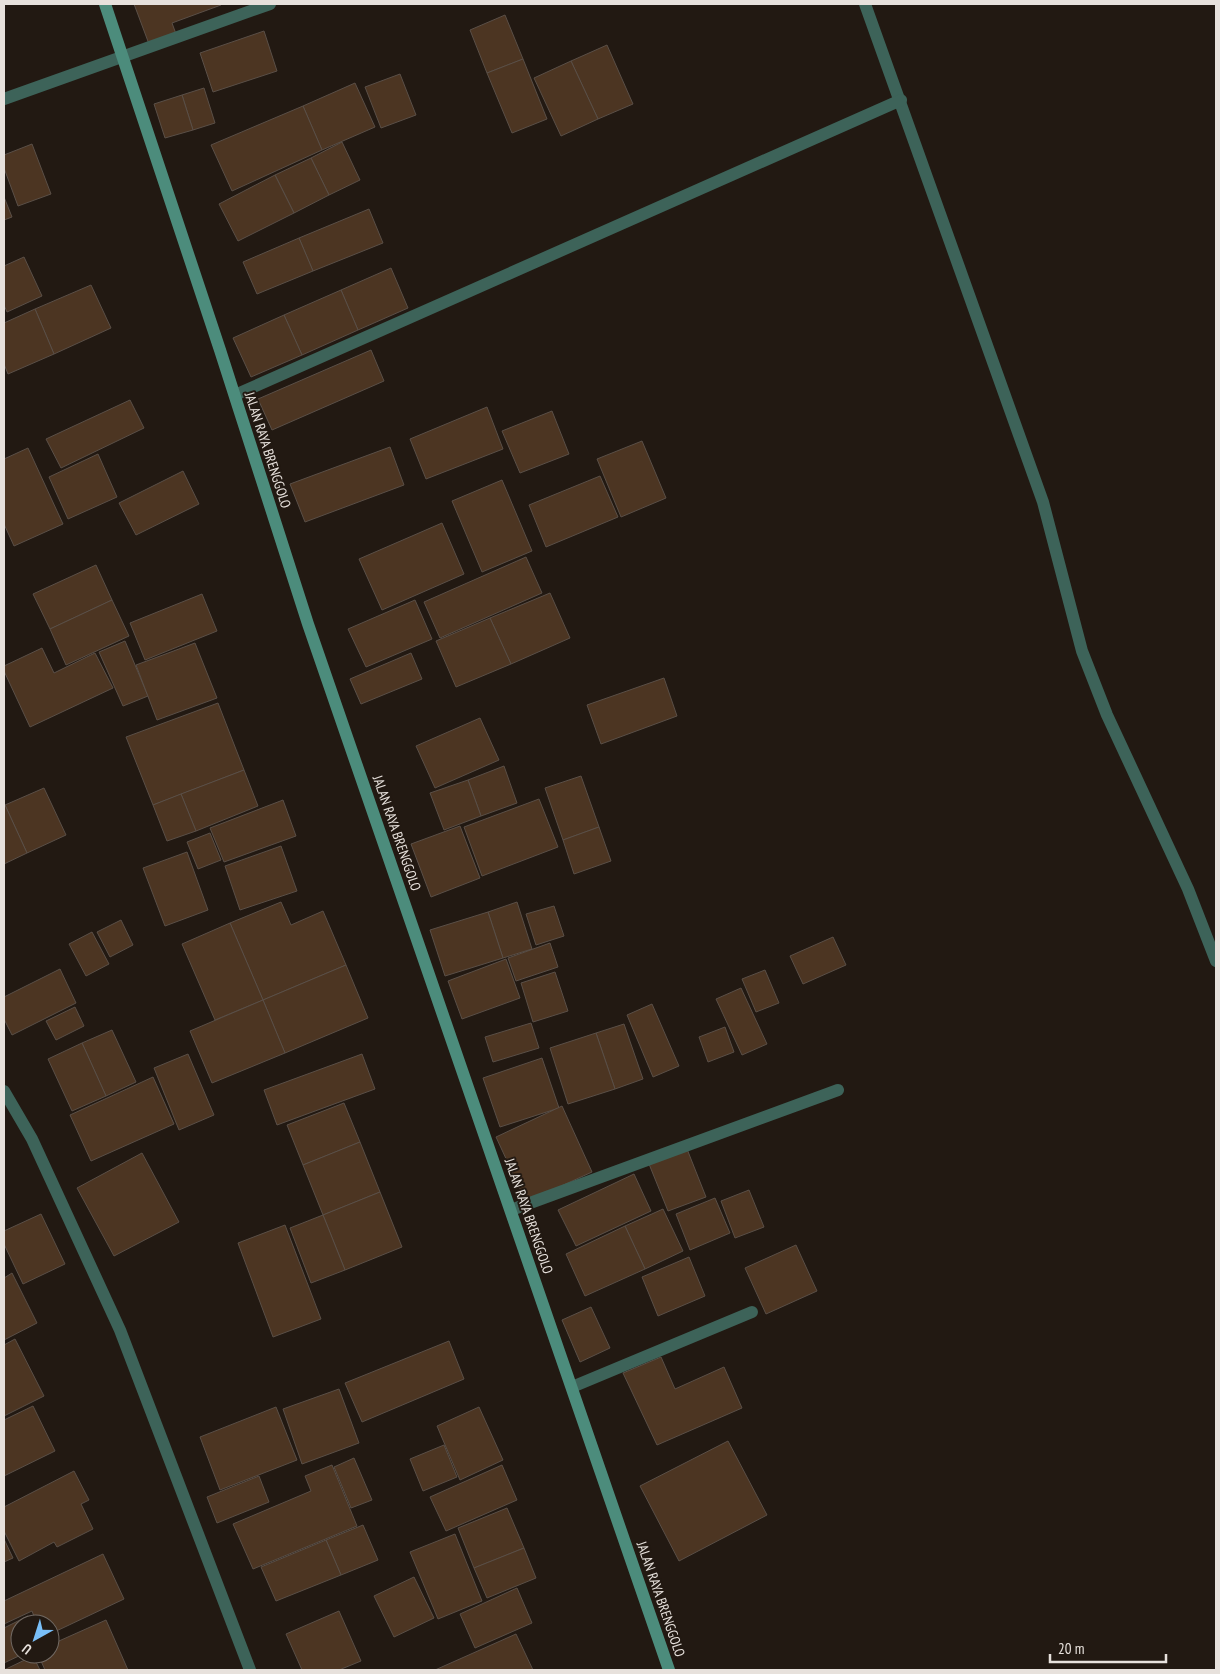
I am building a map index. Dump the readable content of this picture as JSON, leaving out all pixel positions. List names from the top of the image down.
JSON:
{
  "streets": {
    "main road": ["JALAN RAYA BRENGGOLO"]
  },
  "scale_bar": "20 m",
  "north": "bottom left"
}
